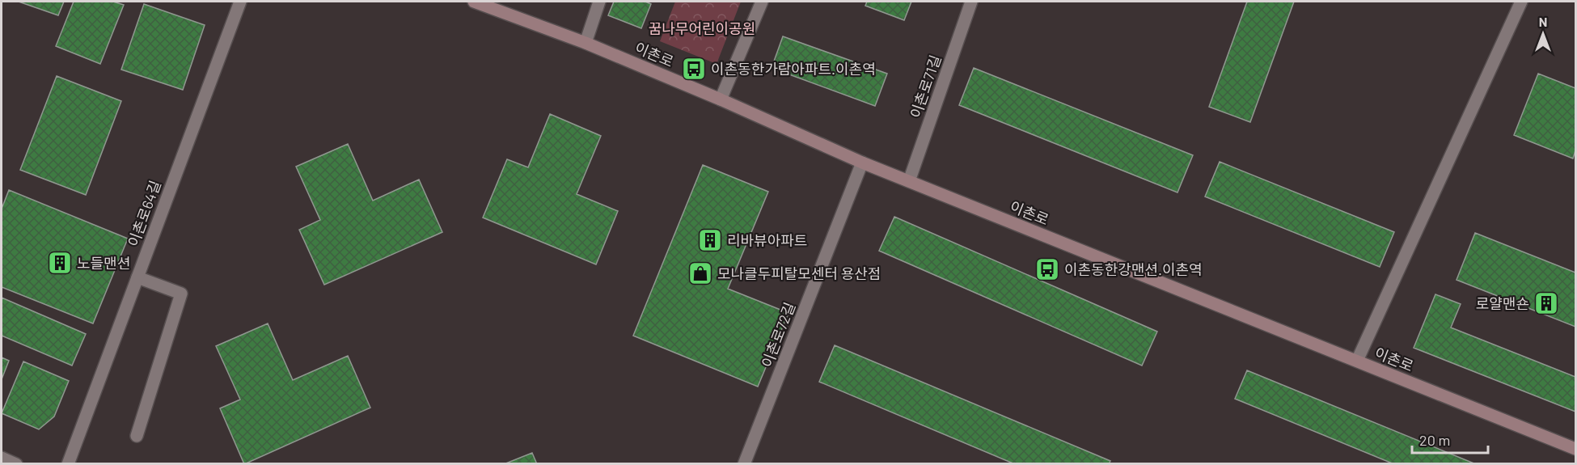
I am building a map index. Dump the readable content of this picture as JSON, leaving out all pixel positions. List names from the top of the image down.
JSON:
{
  "streets": {
    "street": [
      "이촌로",
      "이촌로71길",
      "이촌로64길",
      "이촌로72길"
    ]
  },
  "crossings": [
    ["이촌로", "이촌로71길"],
    ["이촌로", "이촌로72길"]
  ],
  "parks": ["꿈나무어린이공원"],
  "places": {
    "bus stop": ["이촌동한가람아파트.이촌역", "이촌동한강맨션.이촌역"],
    "building": ["리바뷰아파트", "노들맨션", "로얄맨숀"],
    "shop": ["모나클두피탈모센터 용산점"]
  },
  "scale_bar": "20 m",
  "north": "top"
}
